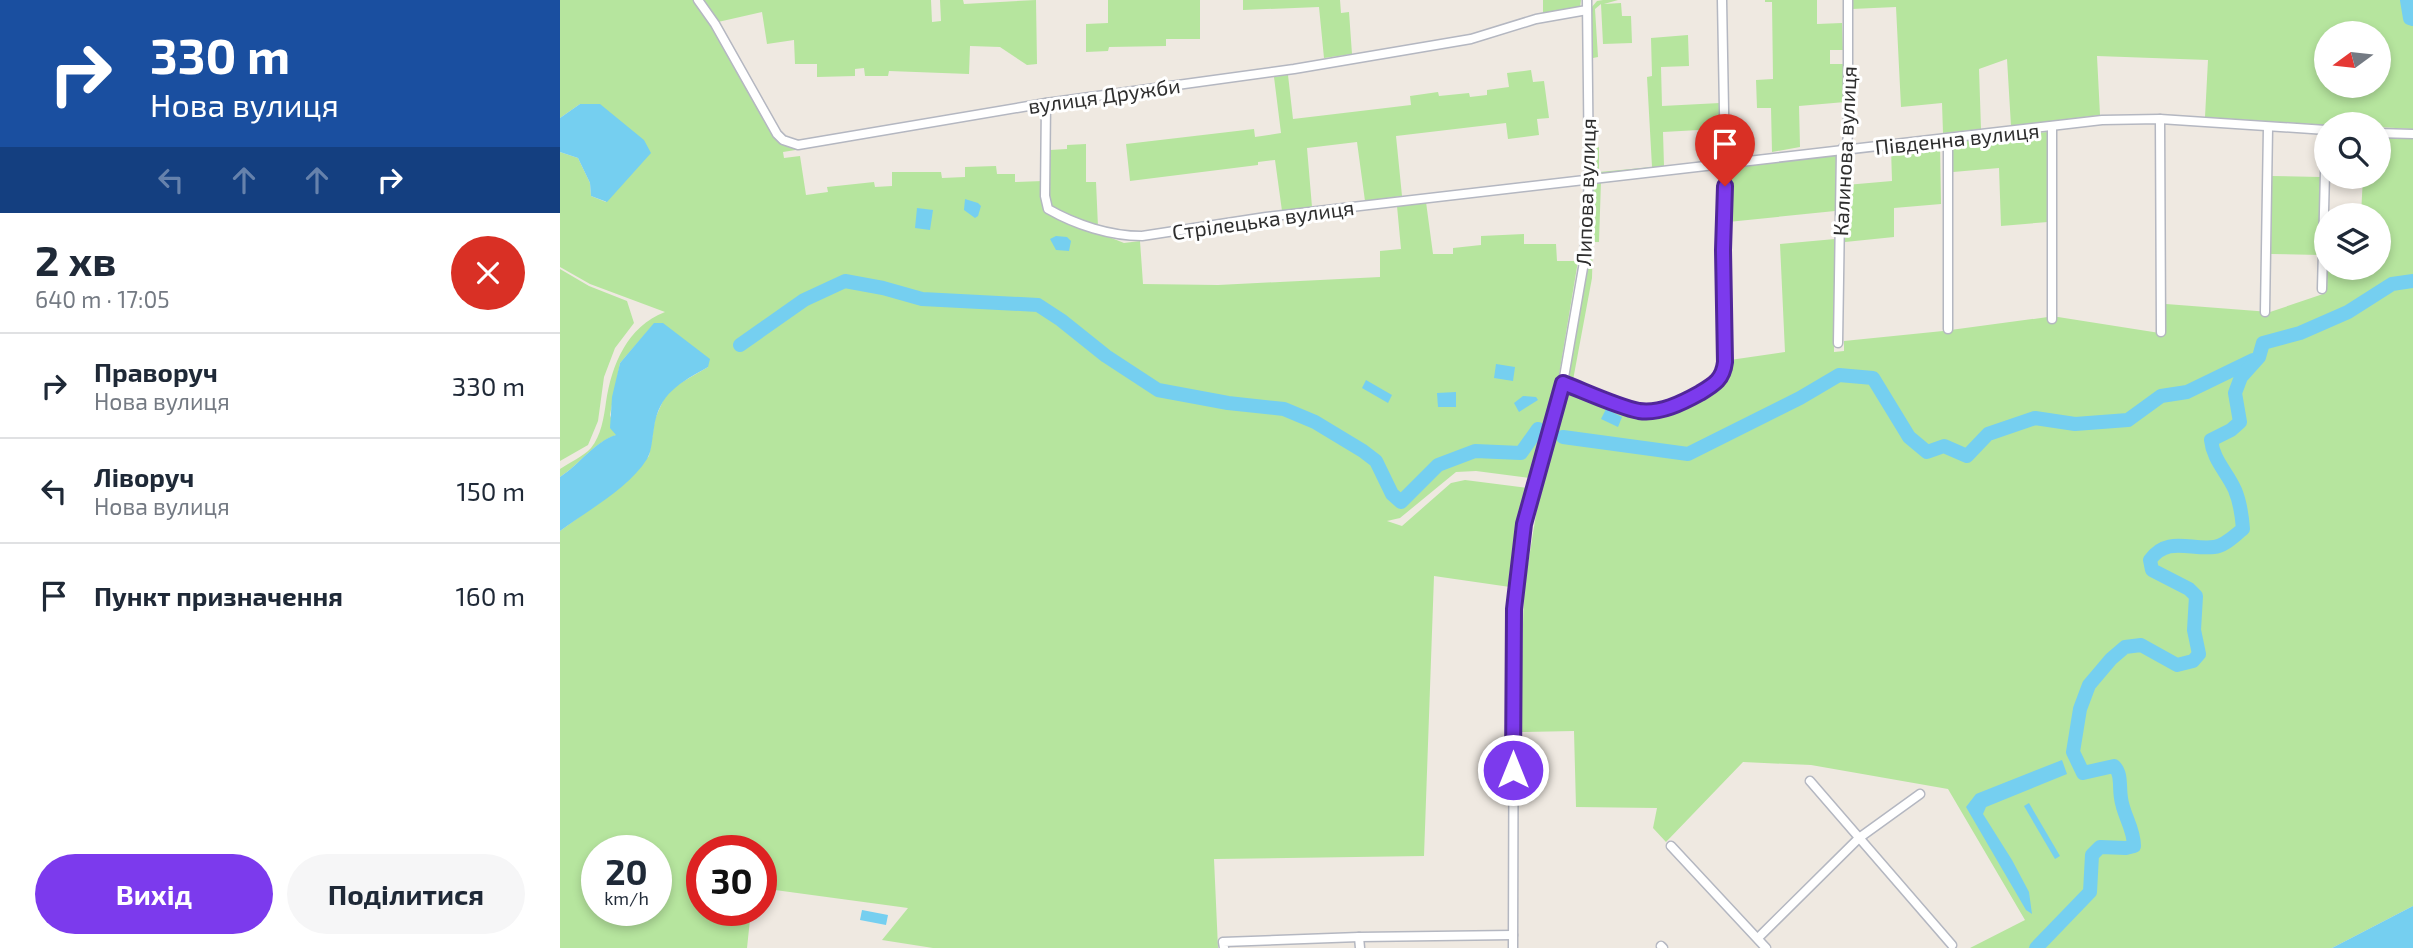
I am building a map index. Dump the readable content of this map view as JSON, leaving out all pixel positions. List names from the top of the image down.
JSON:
{
  "streets": {
    "street": [
      "вулиця Дружби",
      "Південна вулиця",
      "Калинова вулиця",
      "Липова вулиця",
      "Стрілецька вулиця"
    ]
  },
  "crossings": [
    ["вулиця Дружби", "Липова вулиця"],
    ["вулиця Дружби", "Стрілецька вулиця"],
    ["Південна вулиця", "Калинова вулиця"],
    ["Південна вулиця", "Липова вулиця"],
    ["Південна вулиця", "Стрілецька вулиця"],
    ["Липова вулиця", "Стрілецька вулиця"]
  ],
  "north": "left",
  "page": {
    "turn": ["330 m", "Нова вулиця"],
    "heading": ["2 хв", "640 m · 17:05"],
    "list": [
      {
        "name": "Праворуч",
        "note": "Нова вулиця",
        "value": "330 m"
      },
      {
        "name": "Ліворуч",
        "note": "Нова вулиця",
        "value": "150 m"
      },
      {
        "name": "Пункт призначення",
        "value": "160 m"
      }
    ],
    "speed": "20 km/h",
    "limit": "30",
    "buttons": ["Вихід", "Поділитися"]
  }
}
